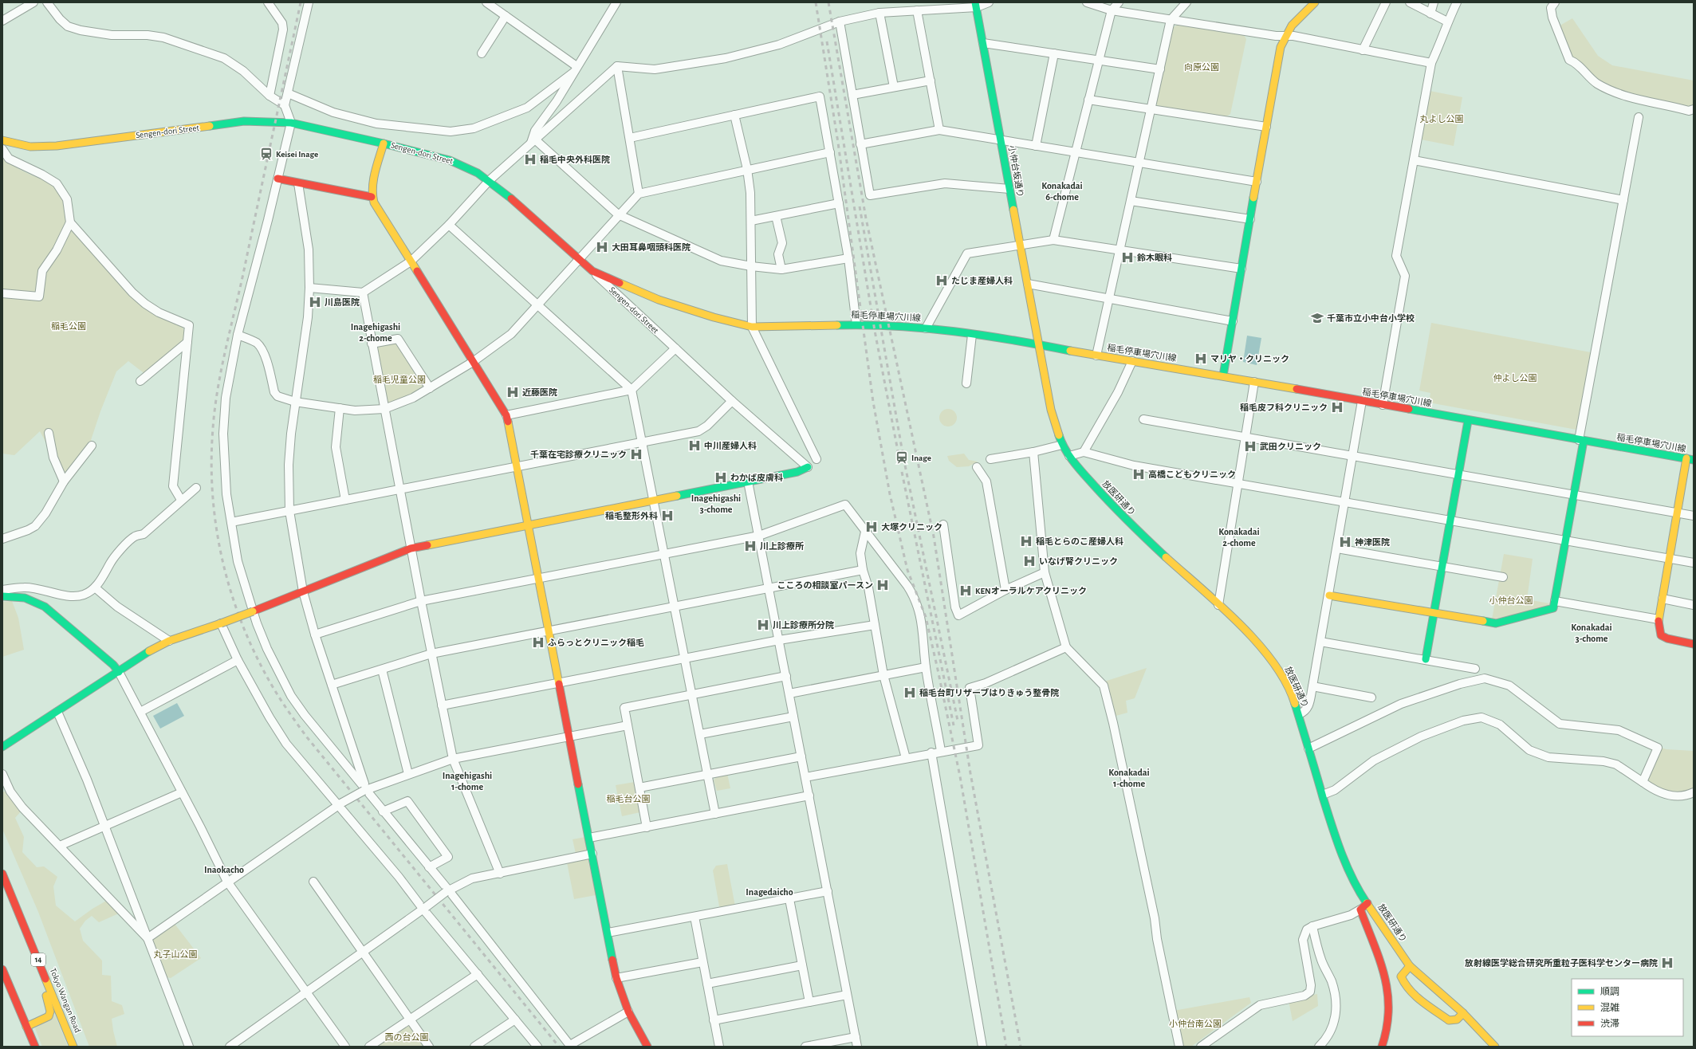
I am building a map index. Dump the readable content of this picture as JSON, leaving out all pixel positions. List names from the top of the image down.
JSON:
{
  "streets": {
    "main road": [
      "Sengen-dori Street",
      "小仲台坂通り",
      "稲毛停車場穴川線",
      "放医研通り",
      "14",
      "Tokyo Wangan Road"
    ]
  },
  "crossings": [
    ["Sengen-dori Street", "稲毛停車場穴川線"],
    ["小仲台坂通り", "稲毛停車場穴川線"],
    ["小仲台坂通り", "放医研通り"],
    ["稲毛停車場穴川線", "放医研通り"]
  ],
  "districts": [
    "Konakadai 6-chome",
    "Inagehigashi 2-chome",
    "Inagehigashi 3-chome",
    "Konakadai 2-chome",
    "Konakadai 3-chome",
    "Konakadai 1-chome",
    "Inagehigashi 1-chome",
    "Inaokacho",
    "Inagedaicho"
  ],
  "parks": [
    "向原公園",
    "丸よし公園",
    "稲毛公園",
    "仲よし公園",
    "稲毛児童公園",
    "小仲台公園",
    "稲毛台公園",
    "丸子山公園",
    "小仲台南公園",
    "西の台公園"
  ],
  "places": {
    "station": ["Keisei Inage", "Inage"],
    "hospital": [
      "稲毛中央外科医院",
      "大田耳鼻咽頭科医院",
      "鈴木眼科",
      "たじま産婦人科",
      "川島医院",
      "マリヤ・クリニック",
      "近藤医院",
      "稲毛皮フ科クリニック",
      "中川産婦人科",
      "武田クリニック",
      "千葉在宅診療クリニック",
      "高橋こどもクリニック",
      "わかば皮膚科",
      "稲毛整形外科",
      "大塚クリニック",
      "稲毛とらのこ産婦人科",
      "神津医院",
      "川上診療所",
      "いなげ腎クリニック",
      "こころの相談室パースン",
      "KENオーラルケアクリニック",
      "川上診療所分院",
      "ふらっとクリニック稲毛",
      "稲毛台町リザーブはりきゅう整骨院",
      "放射線医学総合研究所重粒子医科学センター病院"
    ],
    "school or university": ["千葉市立小中台小学校"]
  },
  "legend": ["順調", "混雑", "渋滞"]
}
